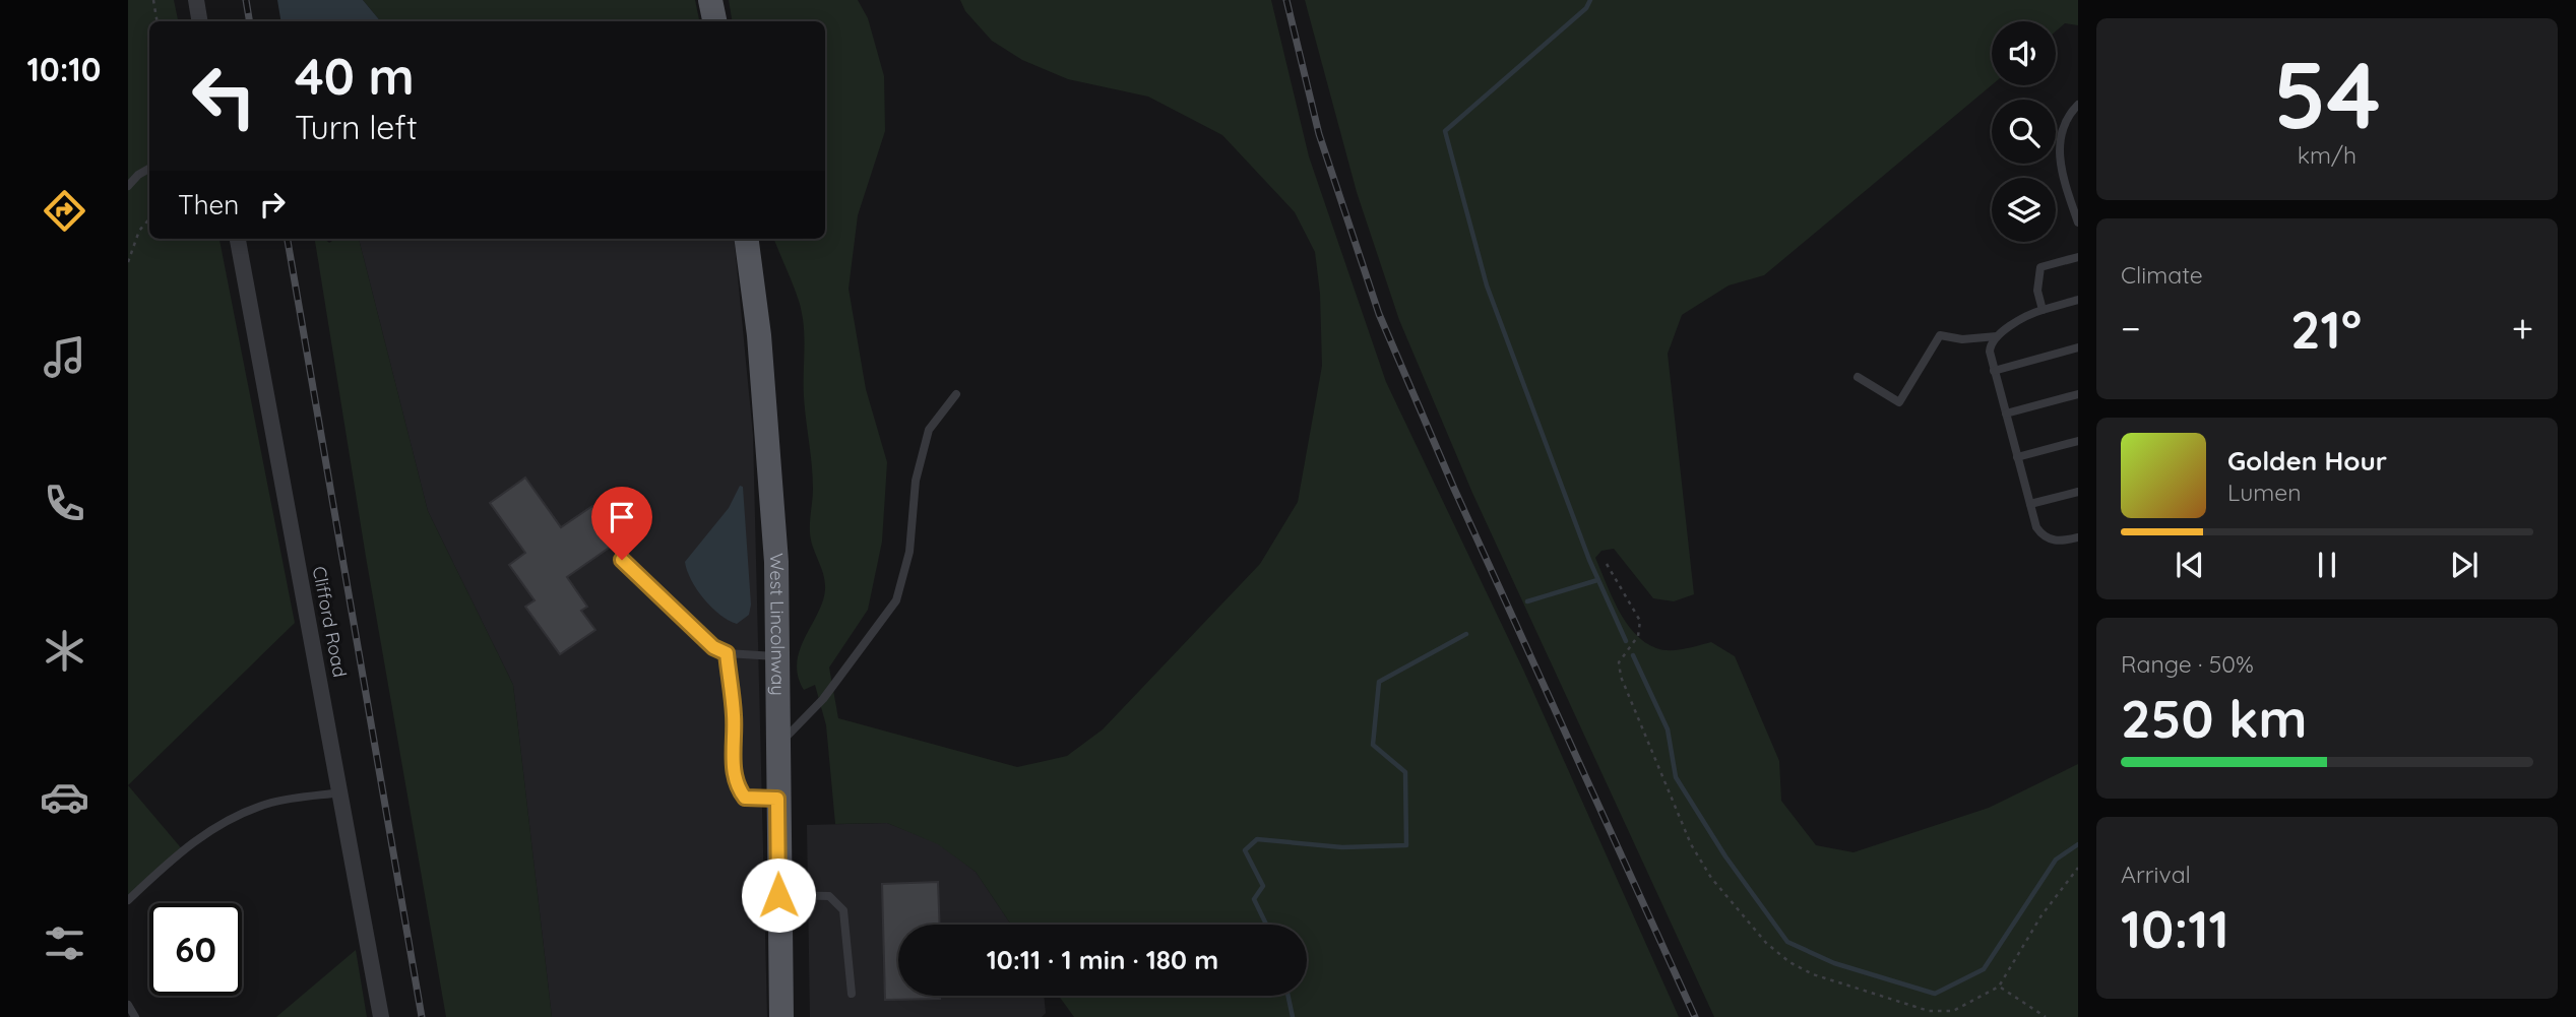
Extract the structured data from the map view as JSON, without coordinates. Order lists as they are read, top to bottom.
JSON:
{
  "streets": {
    "main road": ["West Lincolnway"],
    "street": ["Clifford Road"]
  },
  "page": {
    "tabs": "10:10",
    "tile": [
      ["54", "km/h"],
      "Climate",
      ["Range · 50%", "250 km"],
      ["Arrival", "10:11"]
    ],
    "turn": ["40 m", "Turn left"],
    "then": "Then",
    "heat": ["−", "21°", "+"],
    "song": ["Golden Hour", "Lumen"],
    "limit": "60",
    "trip": "10:11 · 1 min · 180 m"
  }
}
